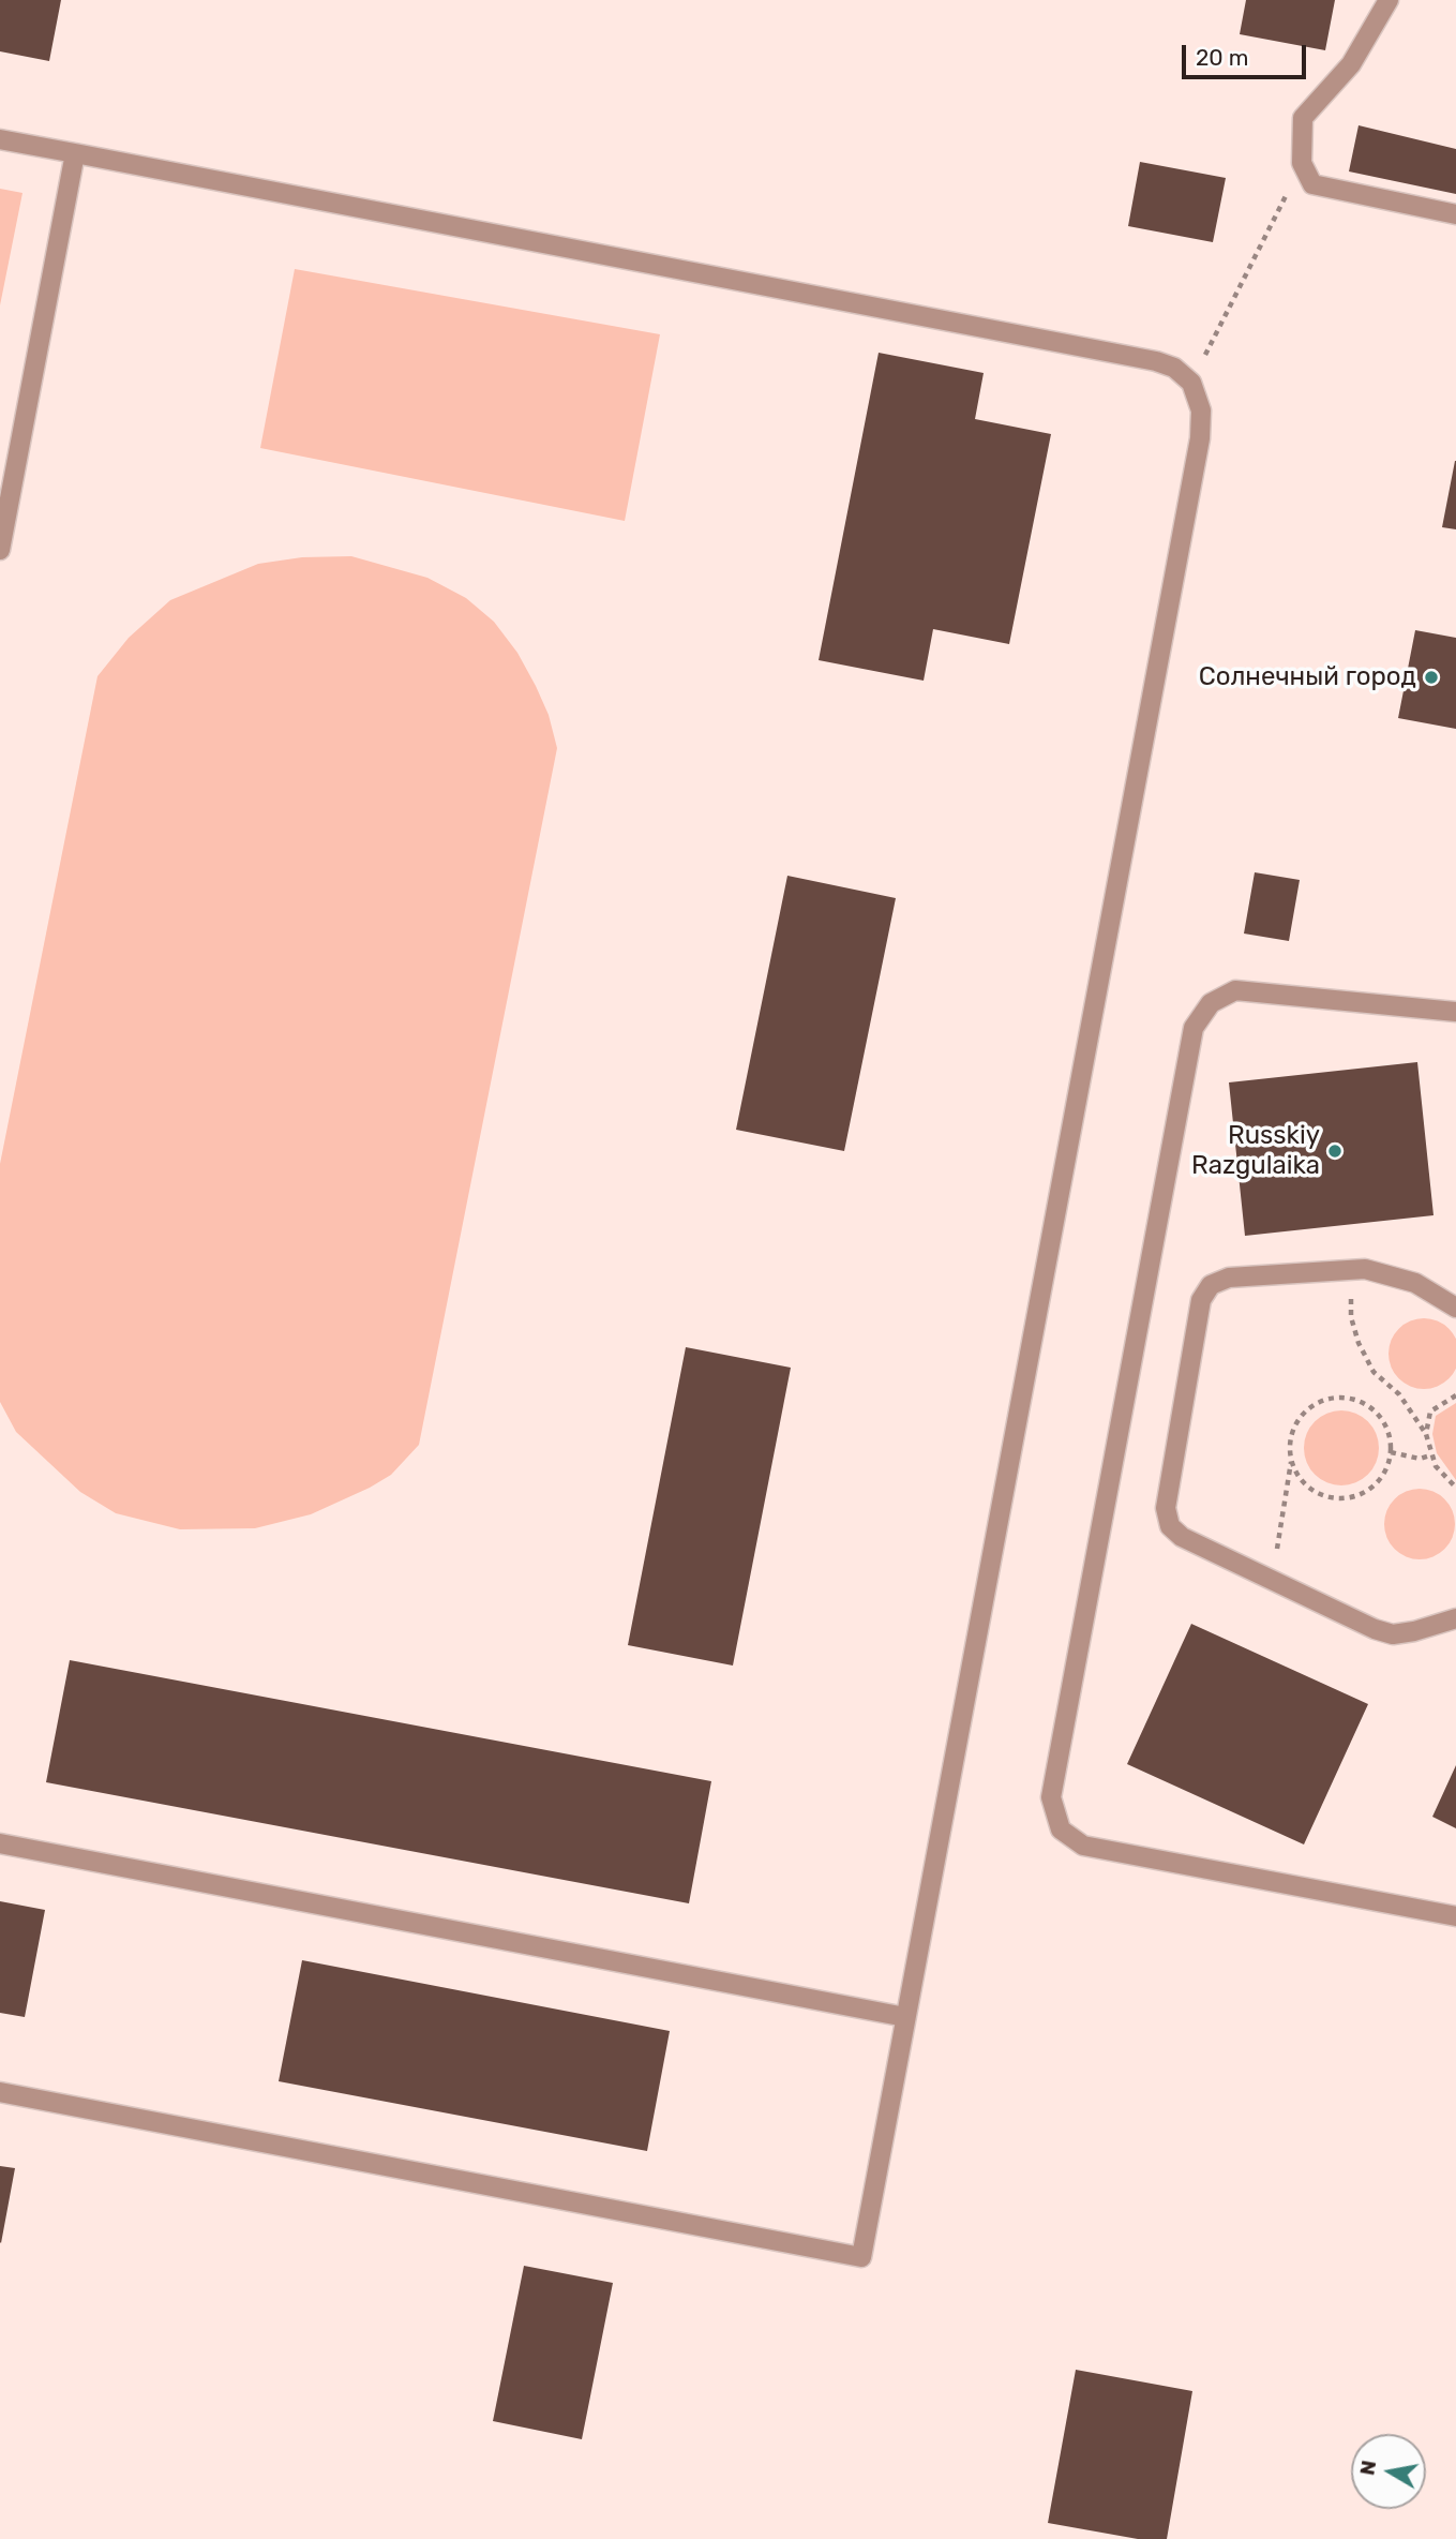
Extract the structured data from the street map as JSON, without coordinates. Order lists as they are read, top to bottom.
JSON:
{
  "places": ["Солнечный город", "Russkiy Razgulaika"],
  "scale_bar": "20 m",
  "north": "left"
}
